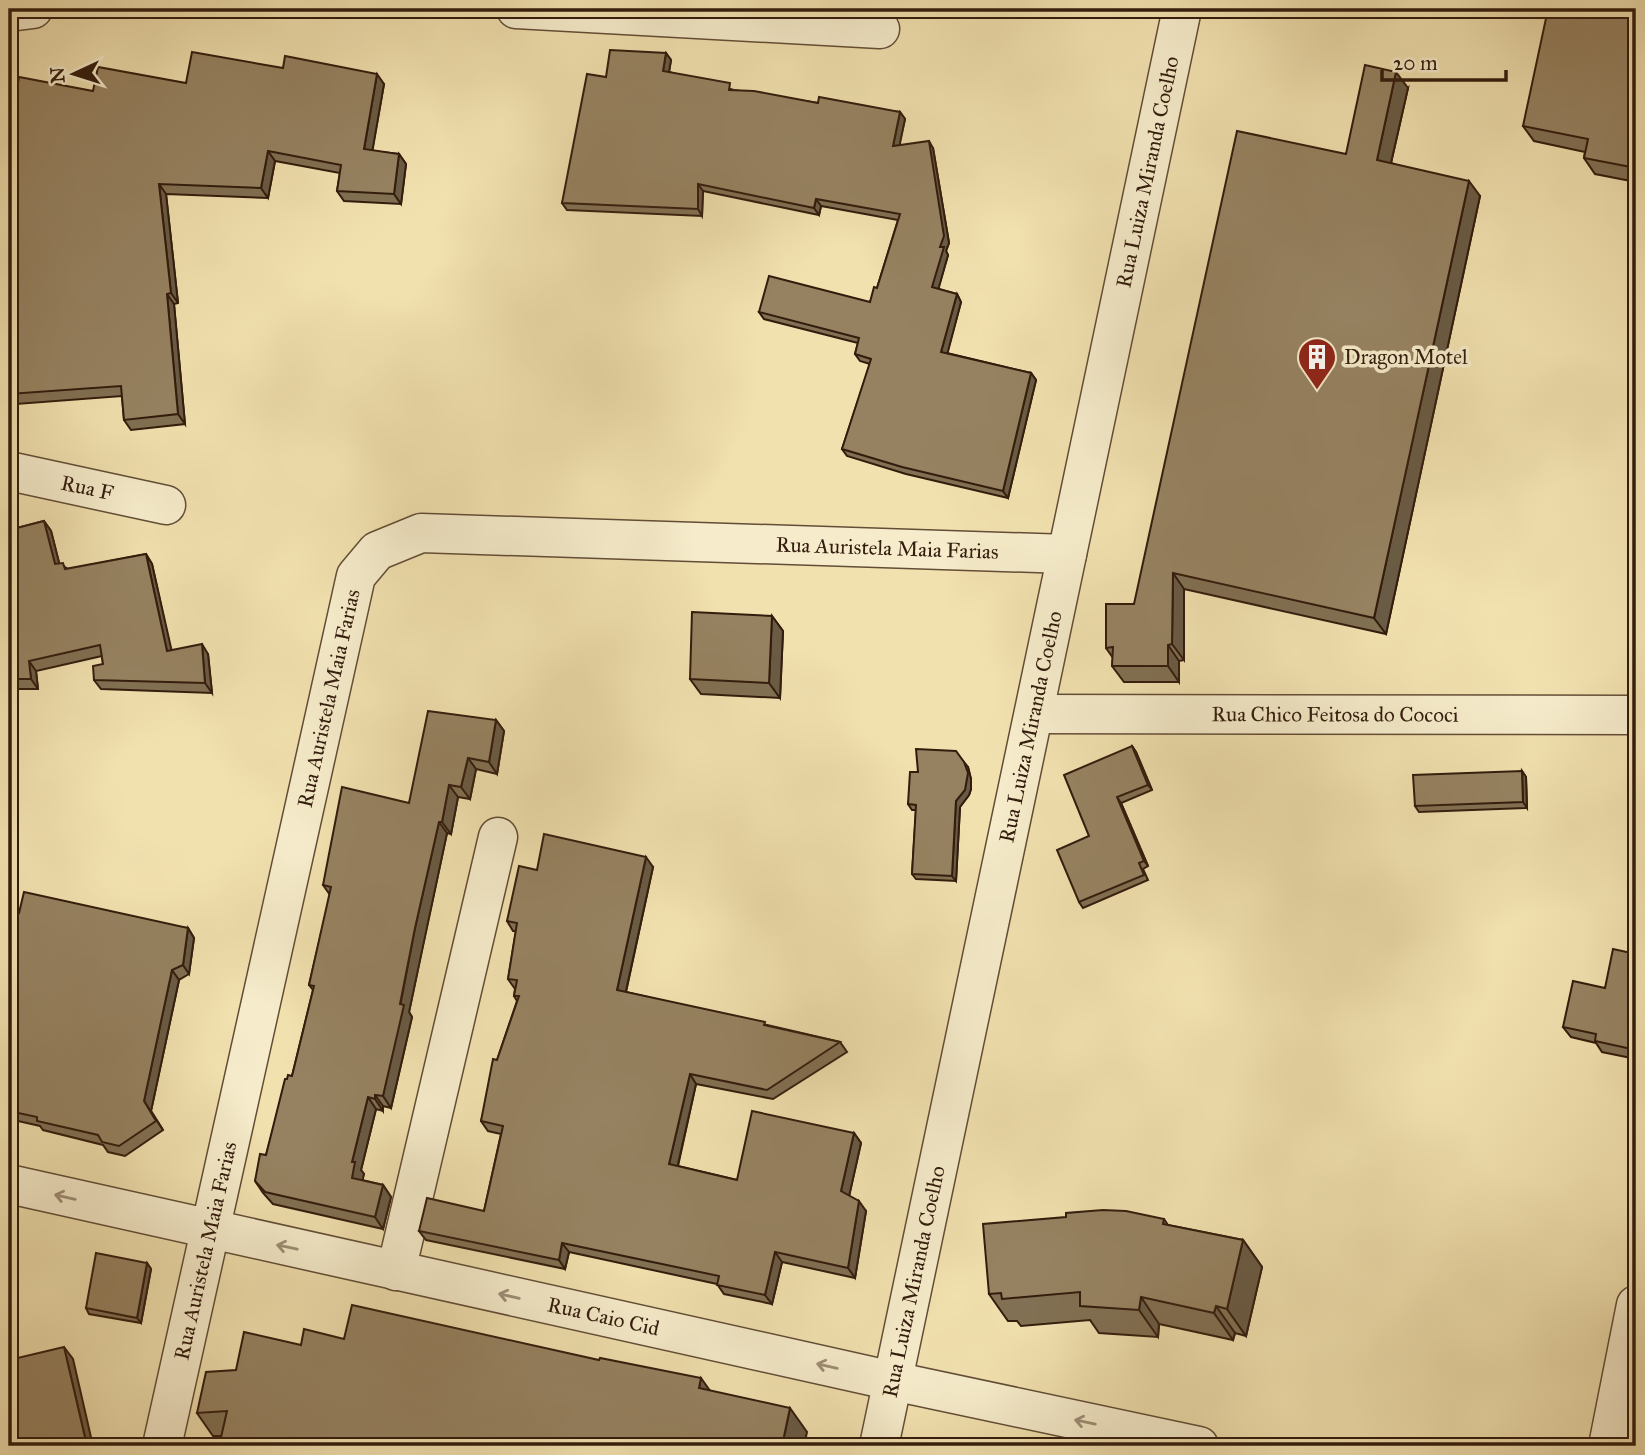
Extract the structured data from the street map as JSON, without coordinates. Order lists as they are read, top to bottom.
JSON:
{
  "streets": {
    "street": [
      "Rua Luiza Miranda Coelho",
      "Rua F",
      "Rua Auristela Maia Farias",
      "Rua Chico Feitosa do Cococi",
      "Rua Caio Cid"
    ]
  },
  "crossings": [
    ["Rua Luiza Miranda Coelho", "Rua Auristela Maia Farias"],
    ["Rua Luiza Miranda Coelho", "Rua Chico Feitosa do Cococi"],
    ["Rua Luiza Miranda Coelho", "Rua Caio Cid"],
    ["Rua Auristela Maia Farias", "Rua Caio Cid"]
  ],
  "one_way": ["Rua Caio Cid"],
  "places": {
    "building": ["Dragon Motel"]
  },
  "scale_bar": "20 m",
  "north": "left"
}
